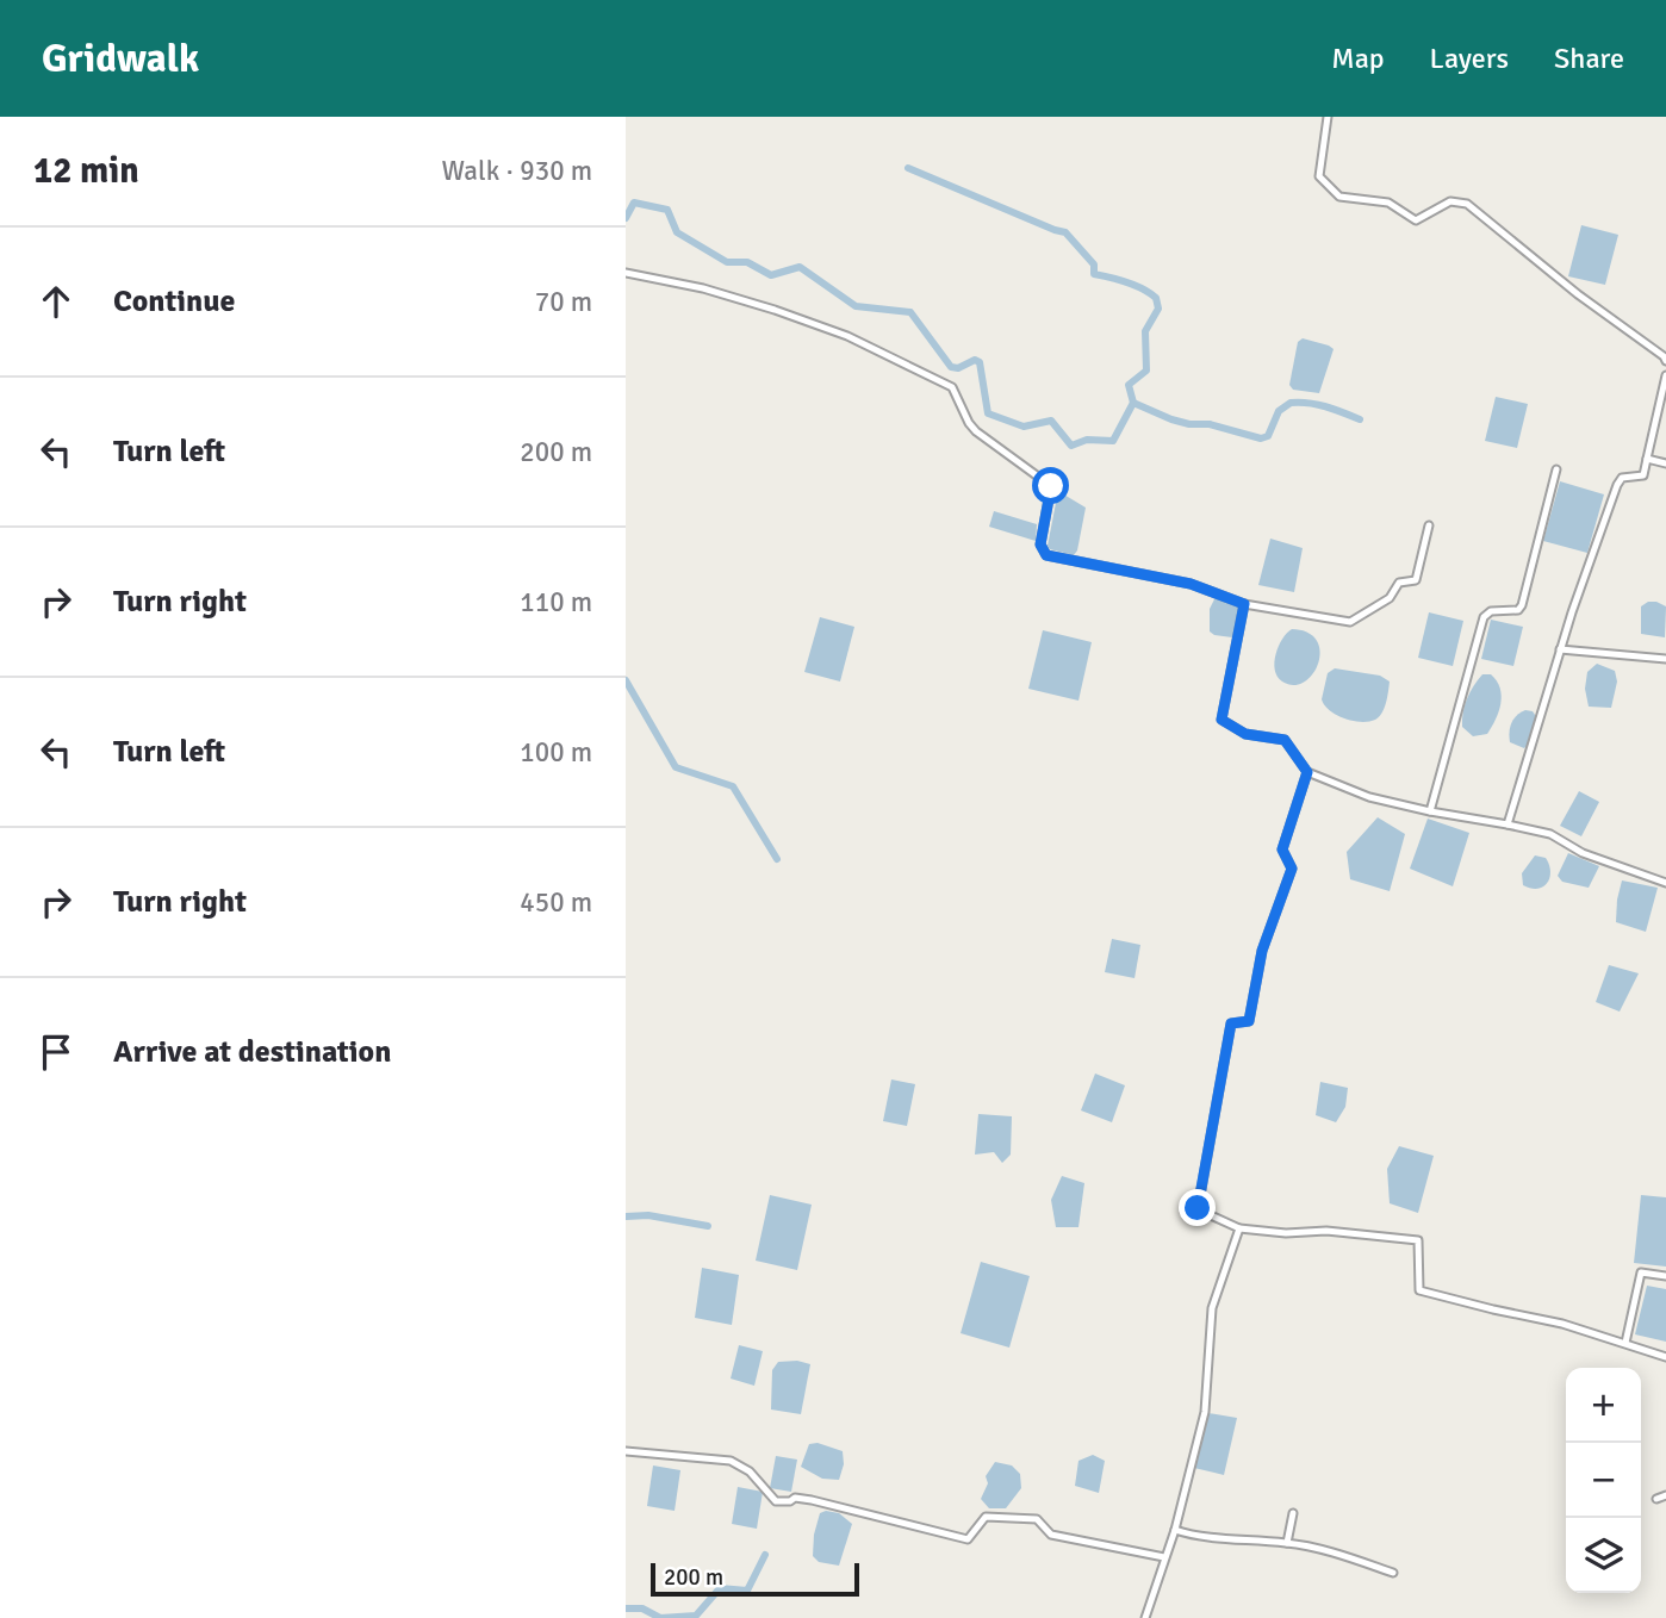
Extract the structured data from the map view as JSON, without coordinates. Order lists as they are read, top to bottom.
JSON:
{
  "scale_bar": "200 m",
  "page": {
    "header": "Gridwalk",
    "nav": ["Map", "Layers", "Share"],
    "heading": ["12 min", "Walk · 930 m"],
    "list": [
      ["Continue", "70 m"],
      ["Turn left", "200 m"],
      ["Turn right", "110 m"],
      ["Turn left", "100 m"],
      ["Turn right", "450 m"],
      "Arrive at destination"
    ],
    "map_buttons": ["+", "−"],
    "scale": "200 m"
  }
}
